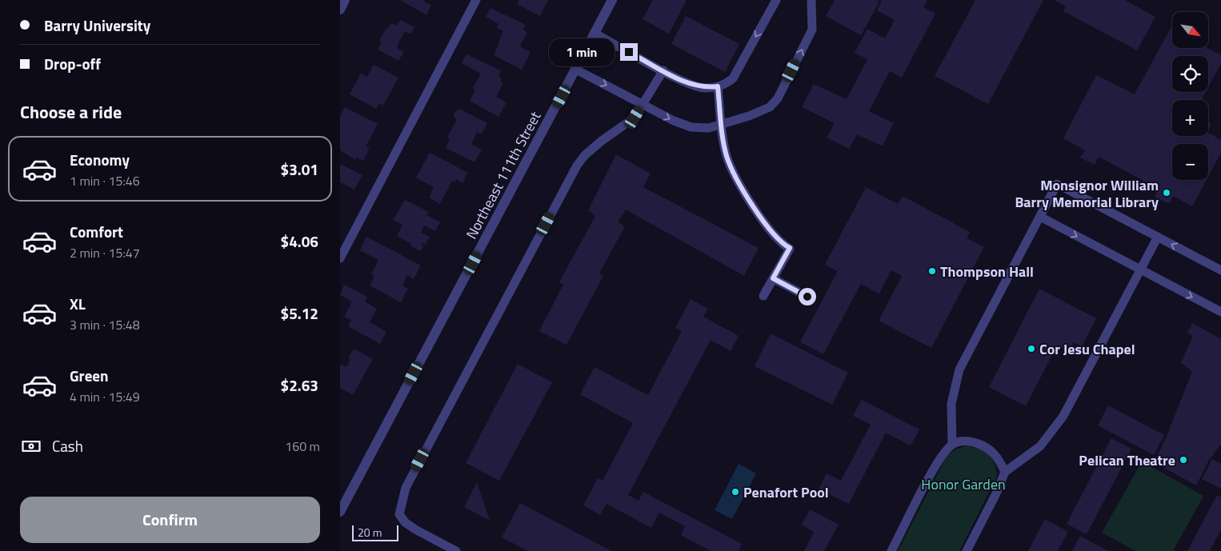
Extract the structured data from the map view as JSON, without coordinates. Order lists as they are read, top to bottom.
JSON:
{
  "streets": {
    "street": ["Northeast 111th Street"]
  },
  "parks": ["Honor Garden"],
  "places": [
    "Monsignor William Barry Memorial Library",
    "Thompson Hall",
    "Cor Jesu Chapel",
    "Pelican Theatre",
    "Penafort Pool"
  ],
  "scale_bar": "20 m",
  "north": "bottom right",
  "page": {
    "banner": ["Barry University", "Drop-off"],
    "map_buttons": ["+", "−"],
    "bubble": "1 min",
    "heading": "Choose a ride",
    "list": [
      {
        "name": "Economy",
        "note": "1 min · 15:46",
        "value": "$3.01"
      },
      {
        "name": "Comfort",
        "note": "2 min · 15:47",
        "value": "$4.06"
      },
      {
        "name": "XL",
        "note": "3 min · 15:48",
        "value": "$5.12"
      },
      {
        "name": "Green",
        "note": "4 min · 15:49",
        "value": "$2.63"
      }
    ],
    "pay": ["Cash", "160 m"],
    "buttons": "Confirm",
    "scale": "20 m"
  }
}
